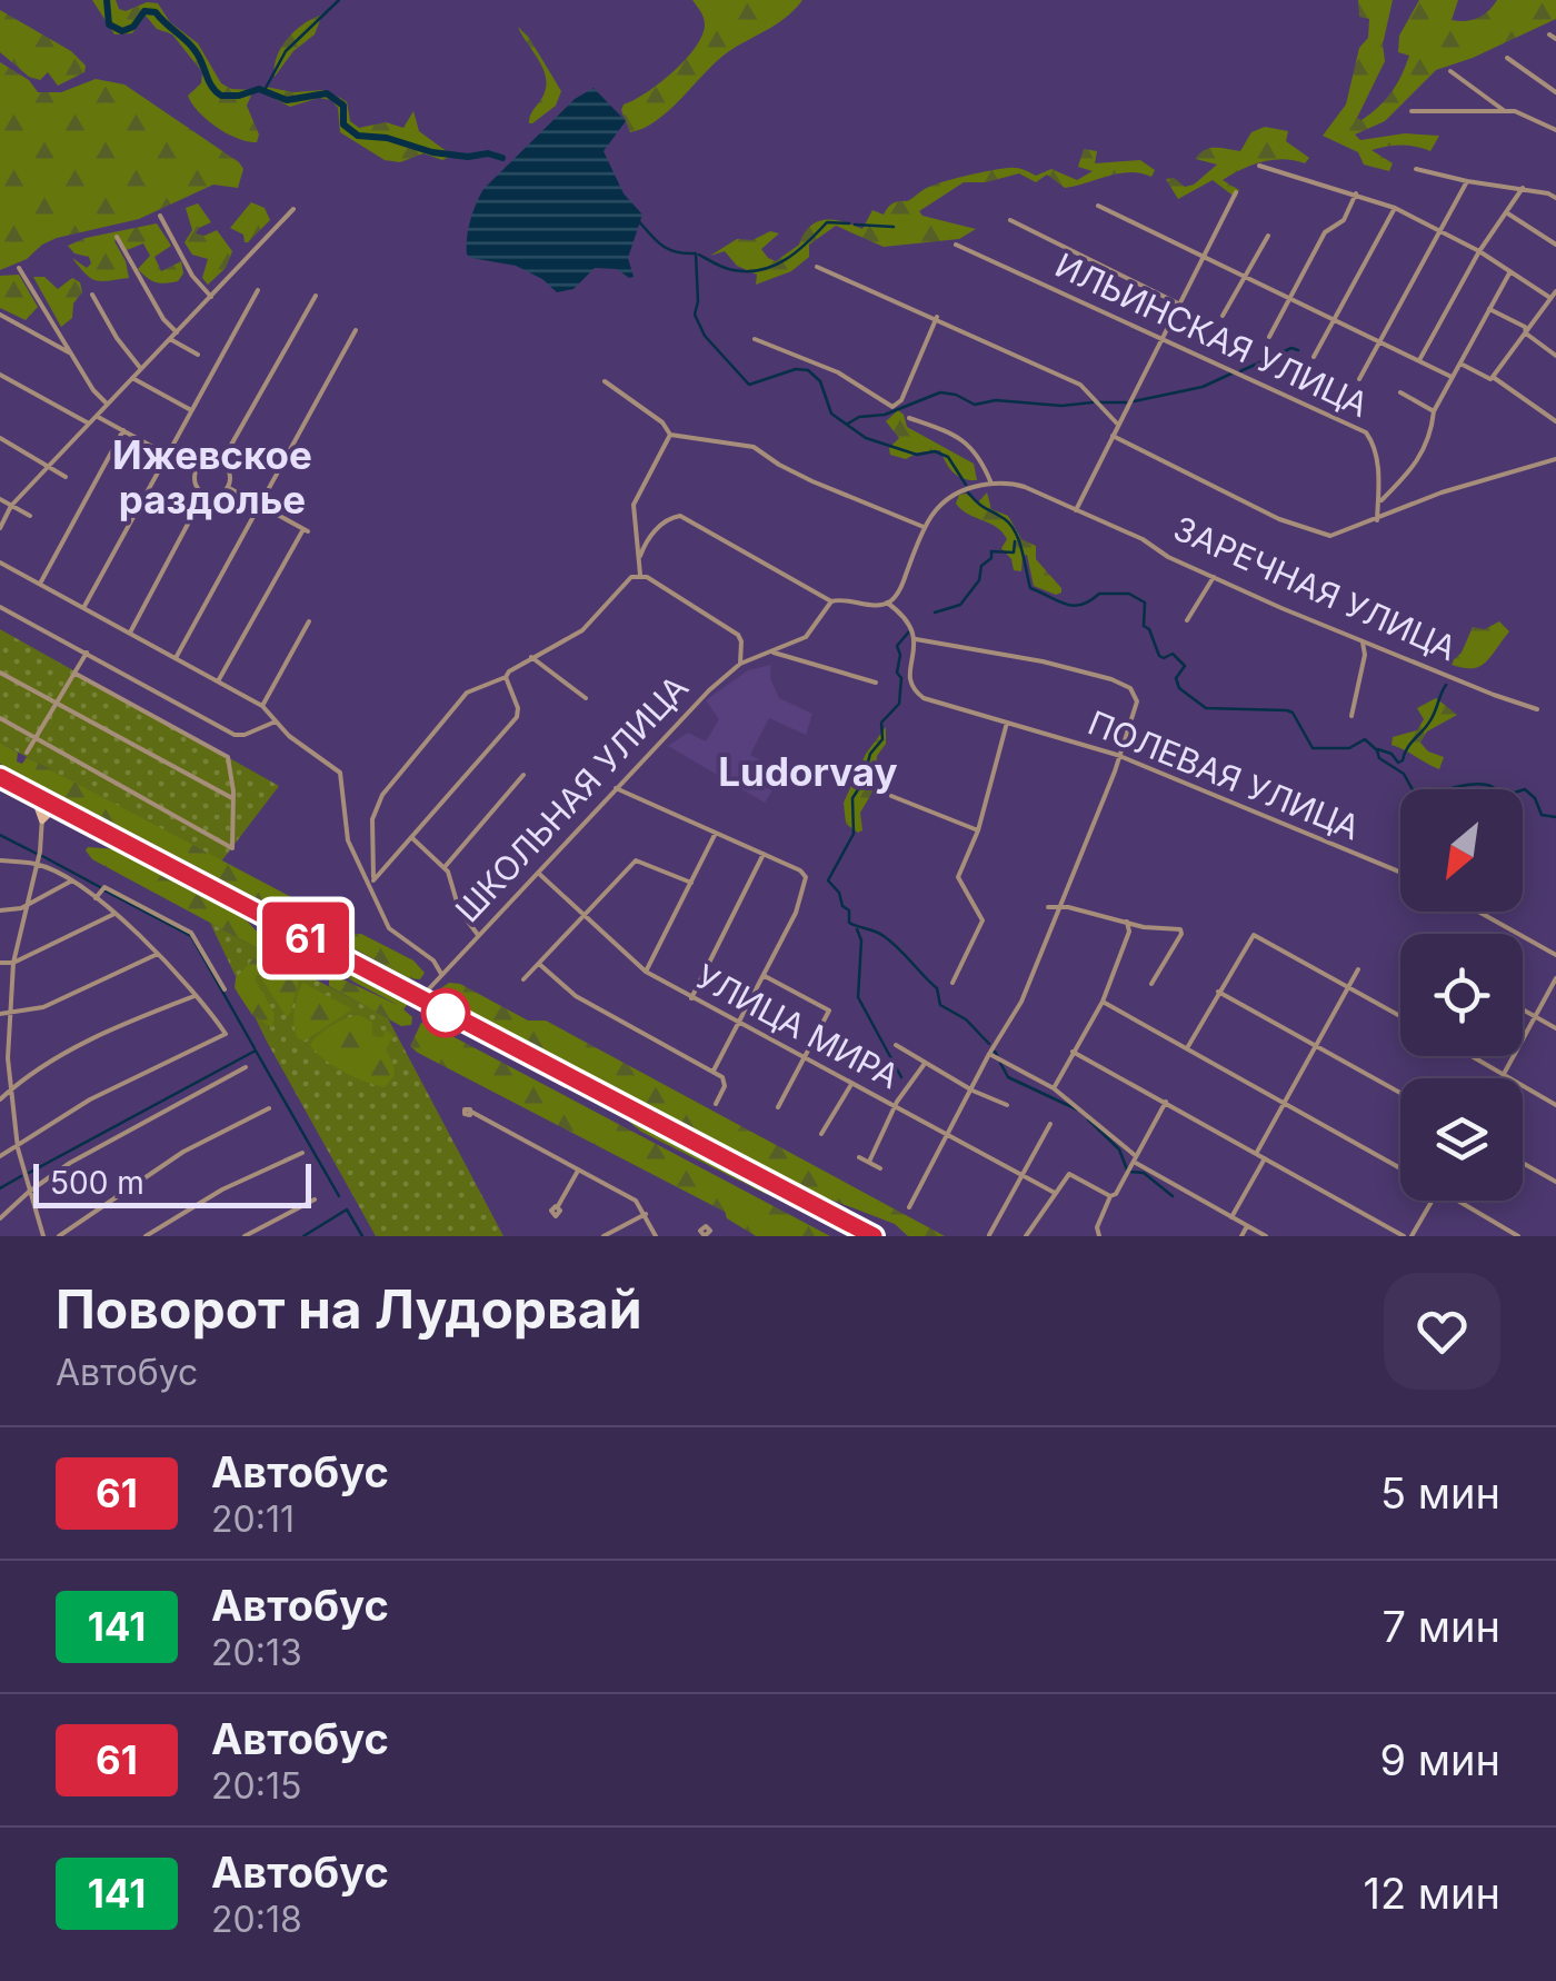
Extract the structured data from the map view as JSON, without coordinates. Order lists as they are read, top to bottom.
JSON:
{
  "streets": {
    "street": [
      "ИЛЬИНСКАЯ УЛИЦА",
      "ЗАРЕЧНАЯ УЛИЦА",
      "ПОЛЕВАЯ УЛИЦА",
      "ШКОЛЬНАЯ УЛИЦА",
      "УЛИЦА МИРА"
    ]
  },
  "crossings": [
    ["ШКОЛЬНАЯ УЛИЦА", "УЛИЦА МИРА"]
  ],
  "districts": ["Ижевское раздолье", "Ludorvay"],
  "lines": ["bus line 61"],
  "scale_bar": "500 m",
  "north": "bottom left",
  "page": {
    "on_map": "61",
    "scale": "500 m",
    "heading": ["Поворот на Лудорвай", "Автобус"],
    "list": [
      {
        "mark": "61",
        "name": "Автобус",
        "note": "20:11",
        "value": "5 мин"
      },
      {
        "mark": "141",
        "name": "Автобус",
        "note": "20:13",
        "value": "7 мин"
      },
      {
        "mark": "61",
        "name": "Автобус",
        "note": "20:15",
        "value": "9 мин"
      },
      {
        "mark": "141",
        "name": "Автобус",
        "note": "20:18",
        "value": "12 мин"
      }
    ]
  }
}
